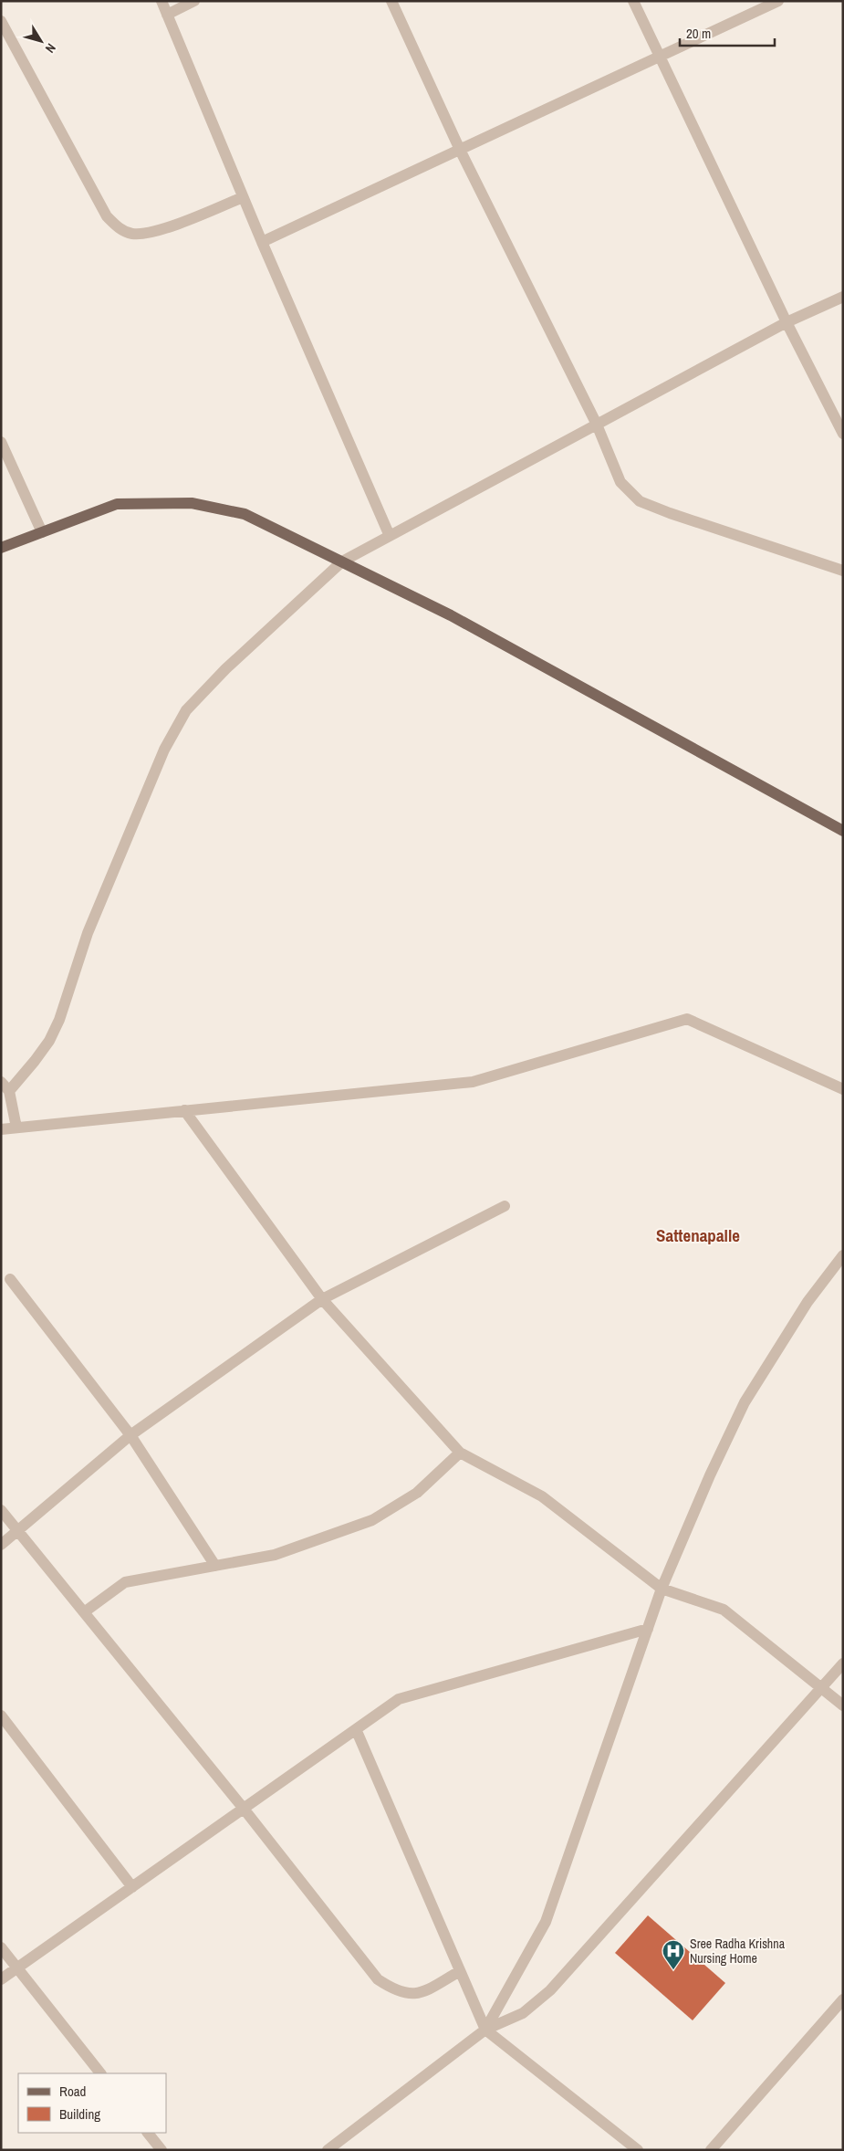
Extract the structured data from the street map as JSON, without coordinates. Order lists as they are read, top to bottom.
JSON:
{
  "districts": ["Sattenapalle"],
  "places": {
    "hospital": ["Sree Radha Krishna Nursing Home"]
  },
  "legend": ["Road", "Building"],
  "scale_bar": "20 m",
  "north": "bottom right"
}
